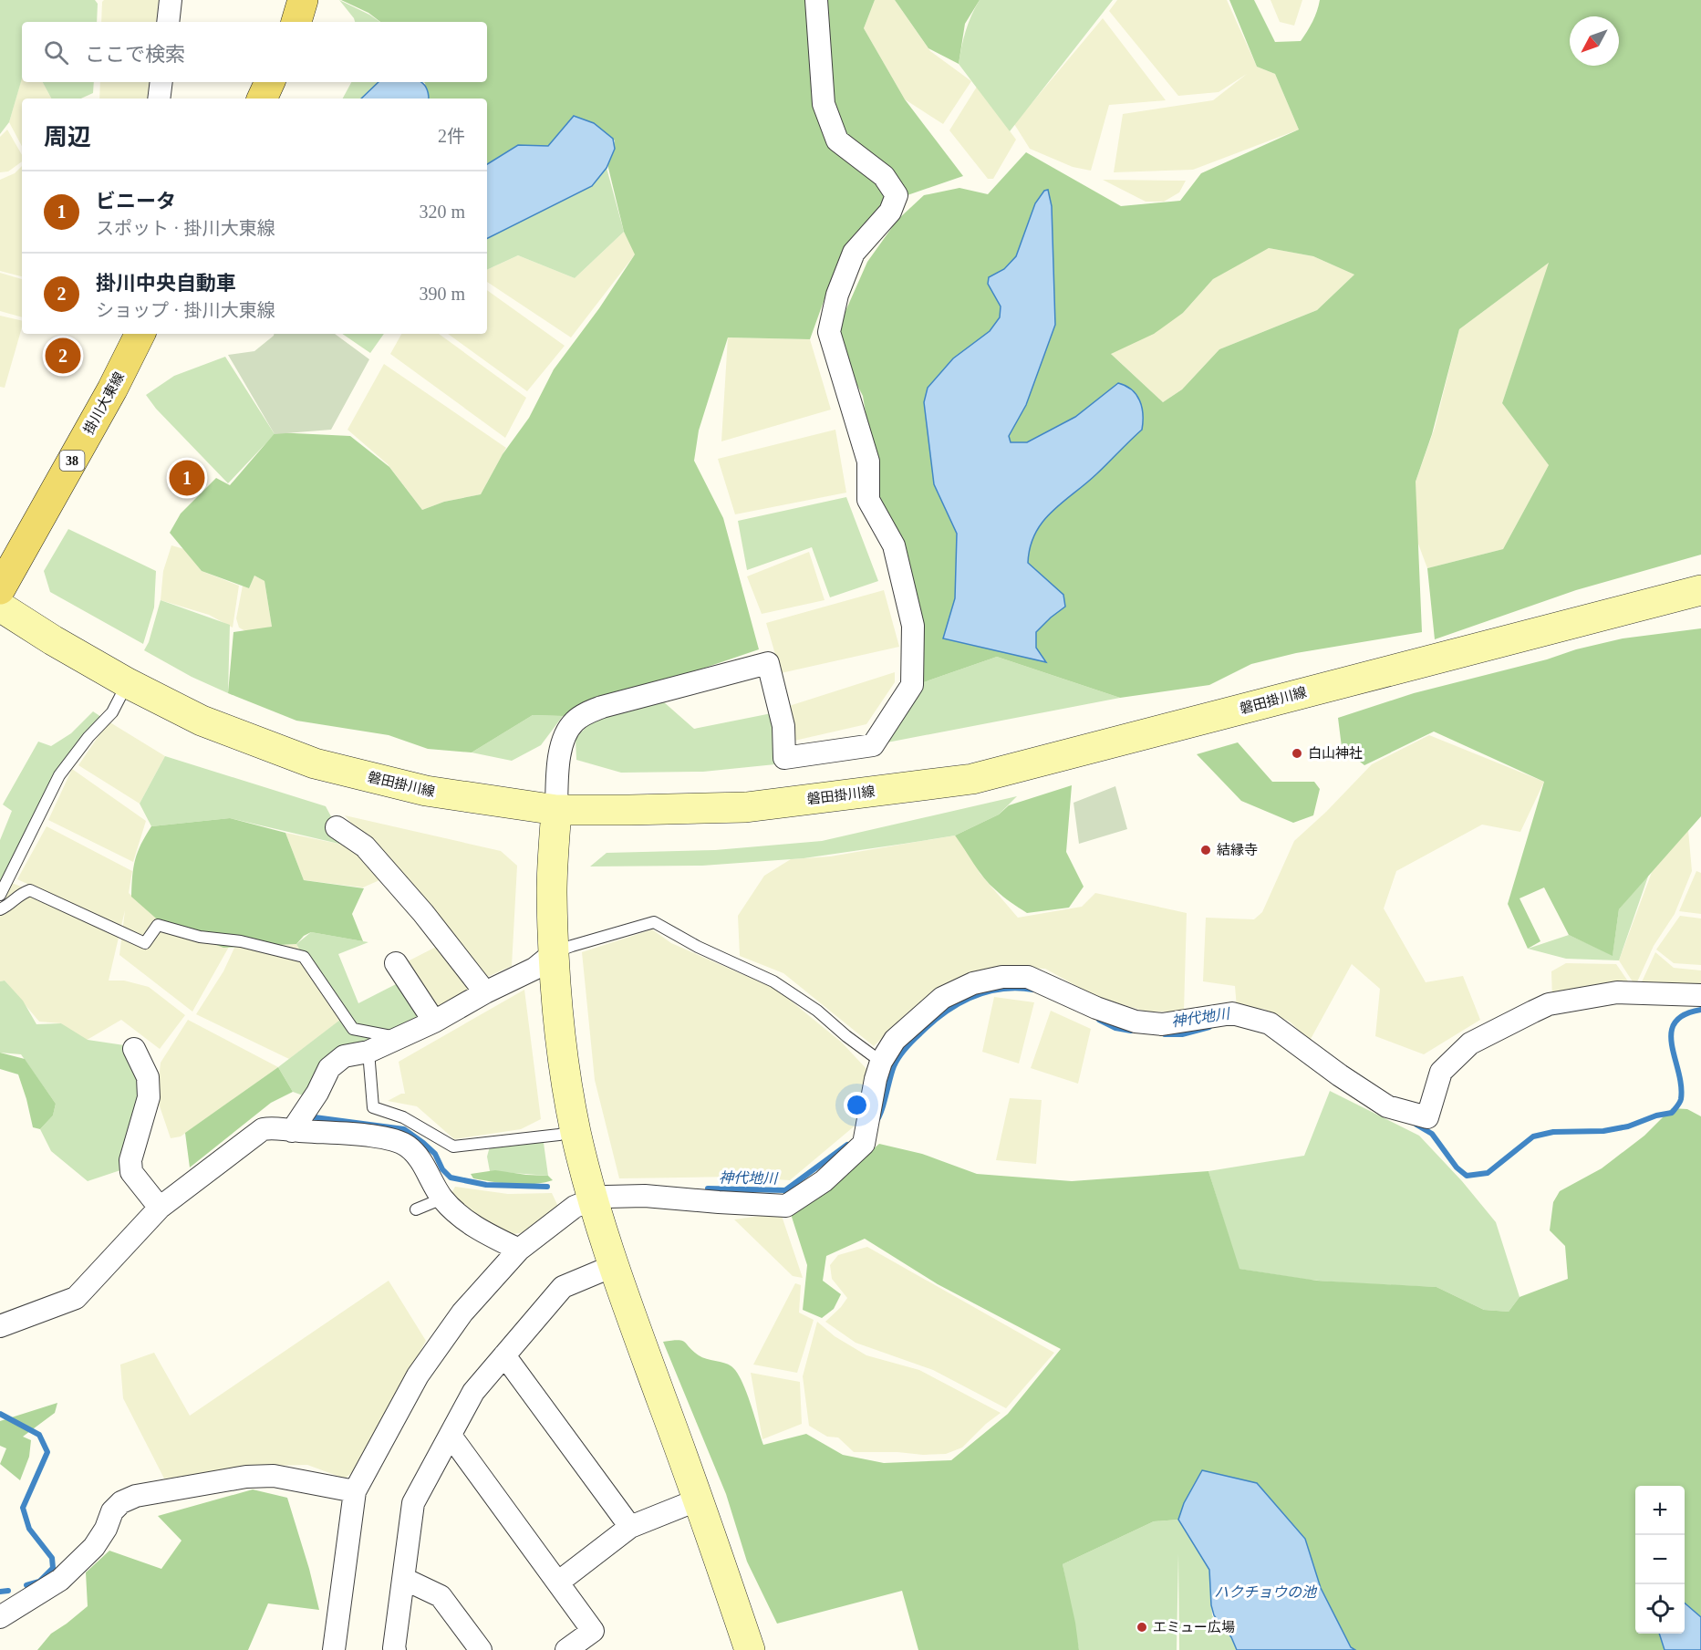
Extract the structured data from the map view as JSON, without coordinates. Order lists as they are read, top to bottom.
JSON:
{
  "streets": {
    "main road": ["掛川大東線", "38", "磐田掛川線"]
  },
  "water": ["神代地川", "ハクチョウの池"],
  "places": ["白山神社", "結縁寺", "エミュー広場"],
  "north": "bottom left",
  "page": {
    "search": "ここで検索",
    "heading": ["周辺", "2件"],
    "list": [
      {
        "mark": "1",
        "name": "ビニータ",
        "note": "スポット · 掛川大東線",
        "value": "320 m"
      },
      {
        "mark": "2",
        "name": "掛川中央自動車",
        "note": "ショップ · 掛川大東線",
        "value": "390 m"
      }
    ],
    "pins": ["2", "1"],
    "map_buttons": ["+", "−"]
  }
}
